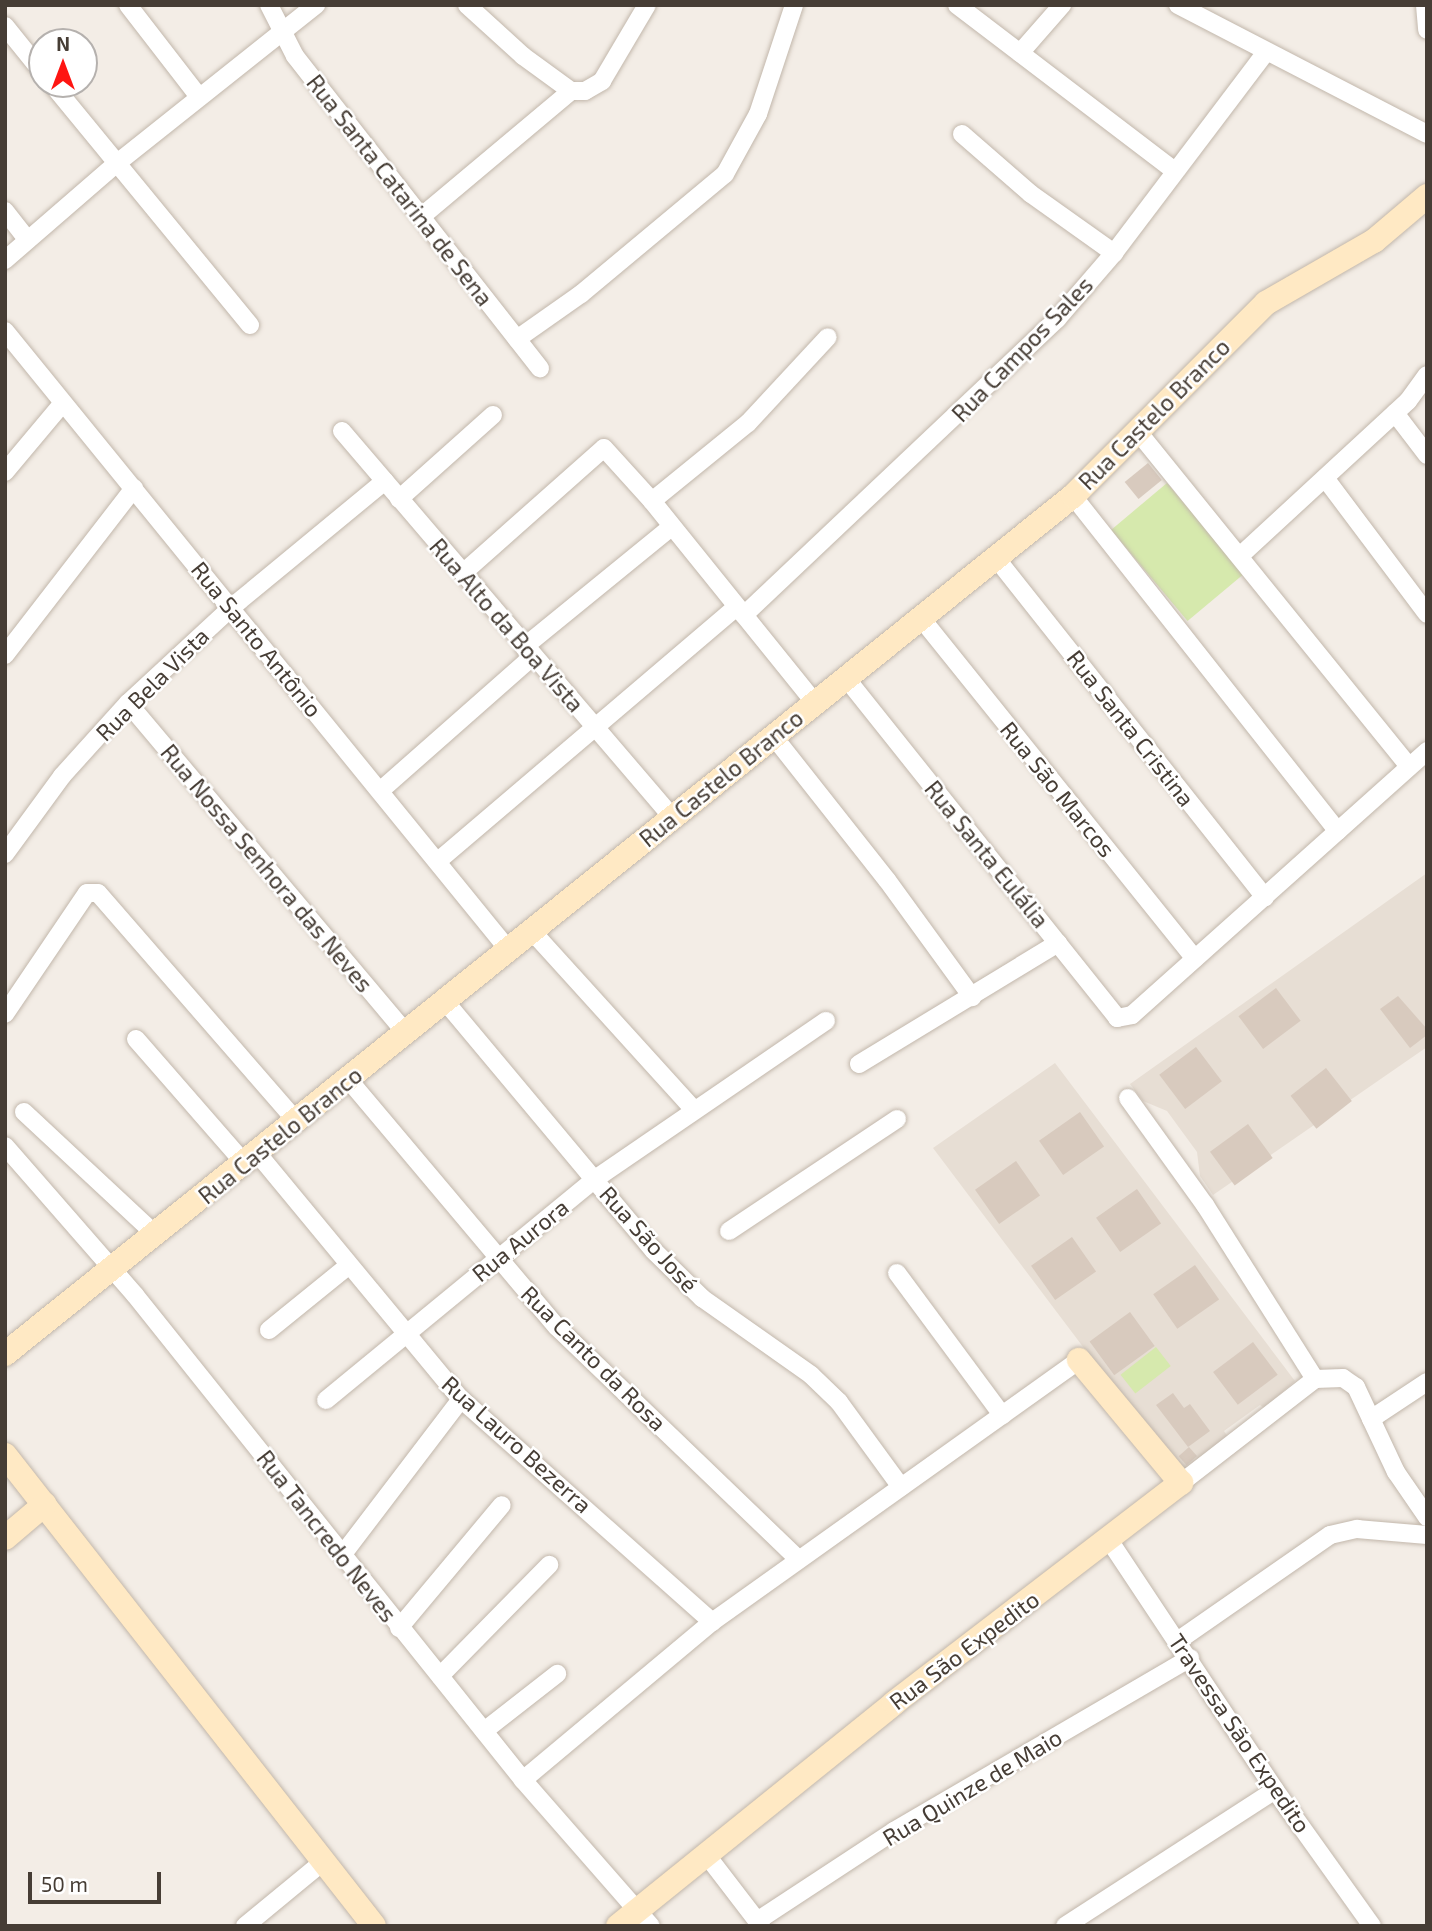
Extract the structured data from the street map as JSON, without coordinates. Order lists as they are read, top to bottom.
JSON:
{
  "streets": {
    "street": [
      "Rua Santa Catarina de Sena",
      "Rua Campos Sales",
      "Rua Castelo Branco",
      "Rua Alto da Boa Vista",
      "Rua Santo Antônio",
      "Rua Bela Vista",
      "Rua Santa Cristina",
      "Rua São Marcos",
      "Rua Santa Eulália",
      "Rua Nossa Senhora das Neves",
      "Rua São José",
      "Rua Aurora",
      "Rua Canto da Rosa",
      "Rua Lauro Bezerra",
      "Rua Tancredo Neves",
      "Rua São Expedito",
      "Travessa São Expedito",
      "Rua Quinze de Maio"
    ]
  },
  "crossings": [
    ["Rua Campos Sales", "Rua Alto da Boa Vista"],
    ["Rua Campos Sales", "Rua Santo Antônio"],
    ["Rua Castelo Branco", "Rua Alto da Boa Vista"],
    ["Rua Castelo Branco", "Rua Santo Antônio"],
    ["Rua Castelo Branco", "Rua Santa Cristina"],
    ["Rua Castelo Branco", "Rua São Marcos"],
    ["Rua Castelo Branco", "Rua Santa Eulália"],
    ["Rua Castelo Branco", "Rua Nossa Senhora das Neves"],
    ["Rua Castelo Branco", "Rua São José"],
    ["Rua Castelo Branco", "Rua Canto da Rosa"],
    ["Rua Castelo Branco", "Rua Lauro Bezerra"],
    ["Rua Castelo Branco", "Rua Tancredo Neves"],
    ["Rua Alto da Boa Vista", "Rua Bela Vista"],
    ["Rua Santo Antônio", "Rua Bela Vista"],
    ["Rua Bela Vista", "Rua Nossa Senhora das Neves"],
    ["Rua São Marcos", "Rua Santa Eulália"],
    ["Rua São José", "Rua Aurora"],
    ["Rua Aurora", "Rua Canto da Rosa"],
    ["Rua Aurora", "Rua Lauro Bezerra"],
    ["Rua Tancredo Neves", "Rua São Expedito"],
    ["Rua São Expedito", "Travessa São Expedito"],
    ["Travessa São Expedito", "Rua Quinze de Maio"]
  ],
  "scale_bar": "50 m",
  "north": "top"
}
